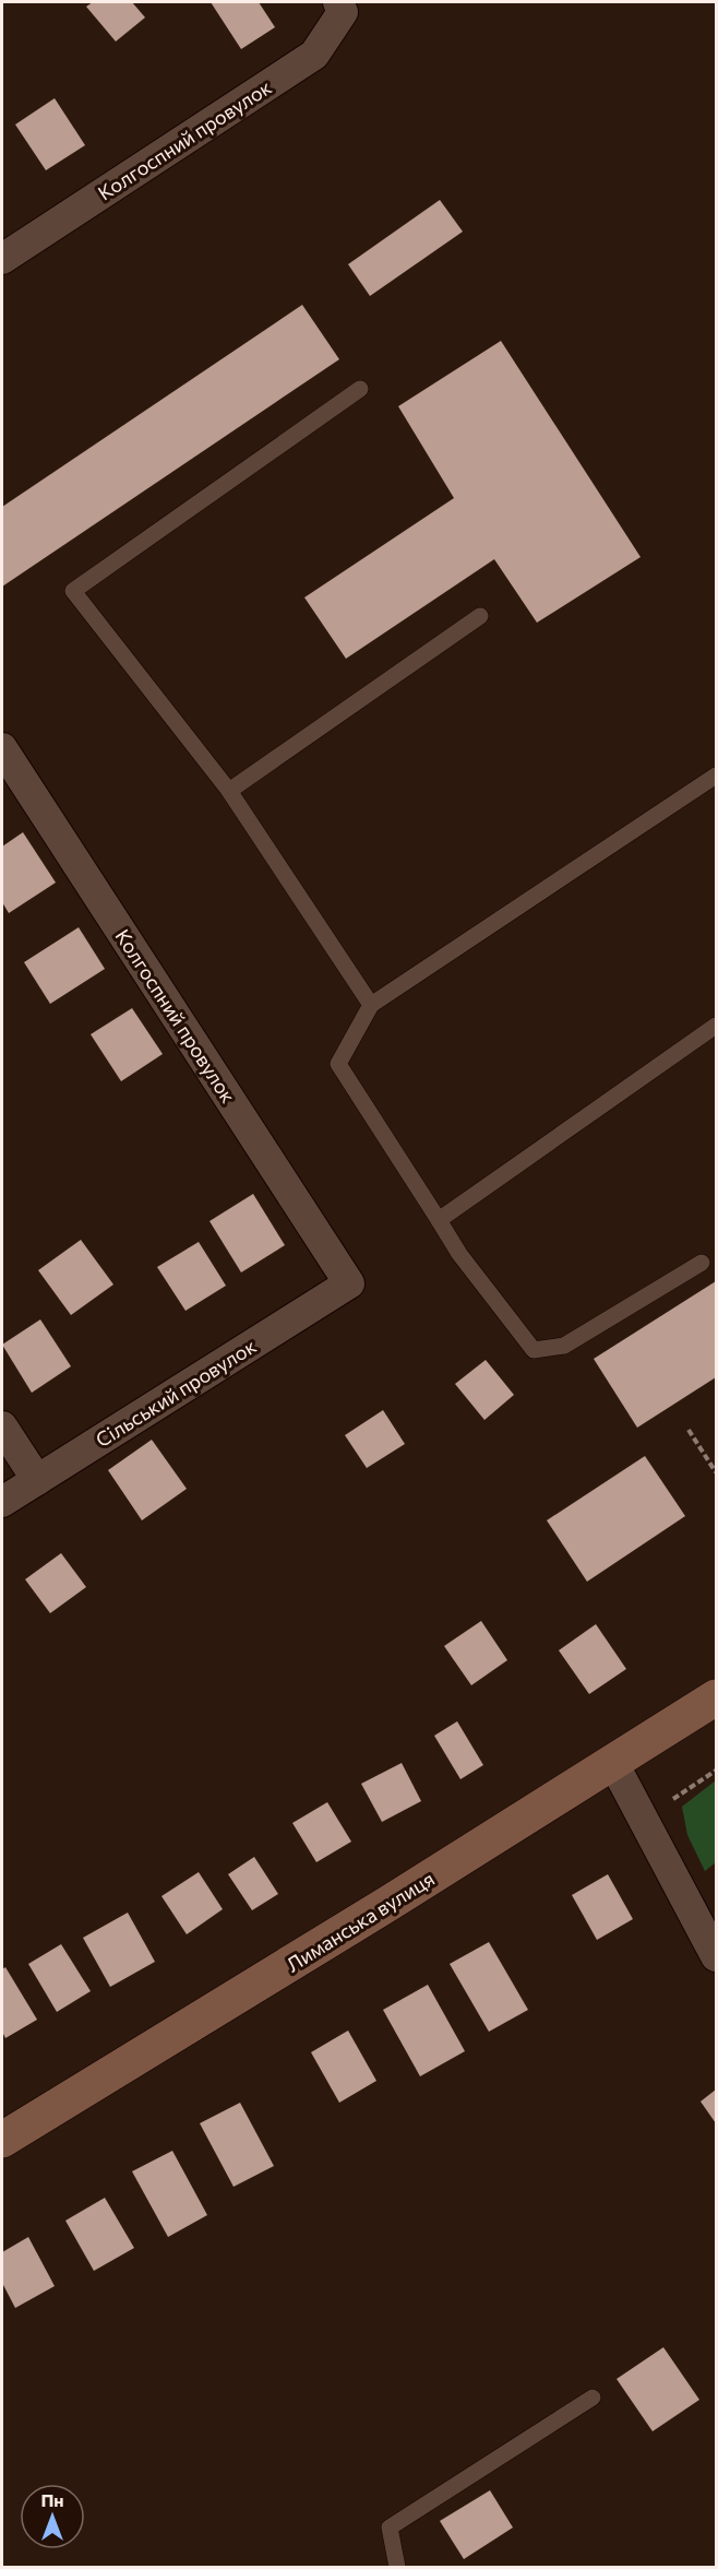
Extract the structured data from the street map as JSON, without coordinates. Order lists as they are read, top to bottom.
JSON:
{
  "streets": {
    "street": ["Колгоспний провулок", "Сільський провулок", "Лиманська вулиця"]
  },
  "crossings": [
    ["Колгоспний провулок", "Сільський провулок"]
  ],
  "north": "top"
}
